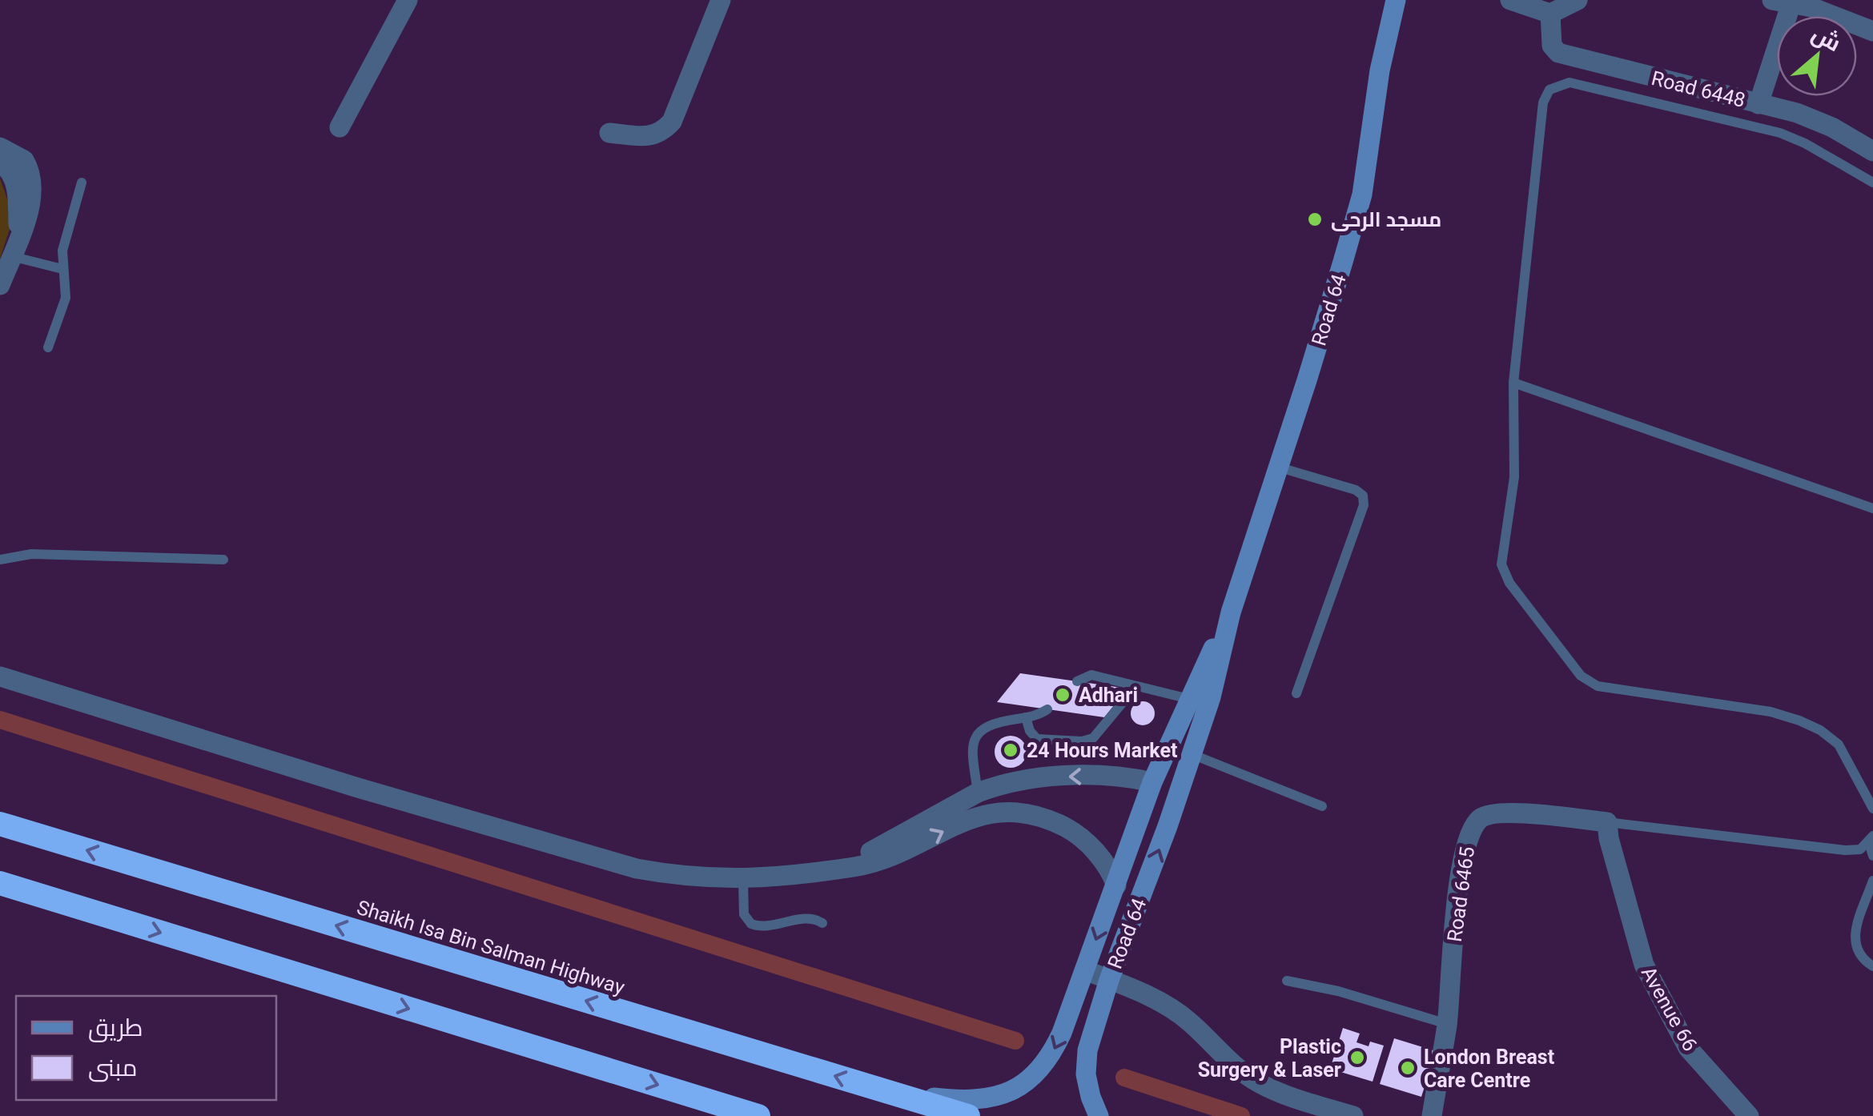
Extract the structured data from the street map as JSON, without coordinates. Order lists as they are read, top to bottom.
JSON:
{
  "streets": {
    "highway": ["Shaikh Isa Bin Salman Highway"],
    "street": [
      "Road 6448",
      "Road 64",
      "Road 6465",
      "Avenue 66"
    ]
  },
  "crossings": [
    ["Road 64", "Shaikh Isa Bin Salman Highway"],
    ["Road 6465", "Avenue 66"]
  ],
  "places": [
    "مسجد الرحى",
    "Adhari",
    "24 Hours Market",
    "Plastic Surgery & Laser",
    "London Breast Care Centre"
  ],
  "legend": ["طريق", "مبنى"],
  "north": "top right"
}
